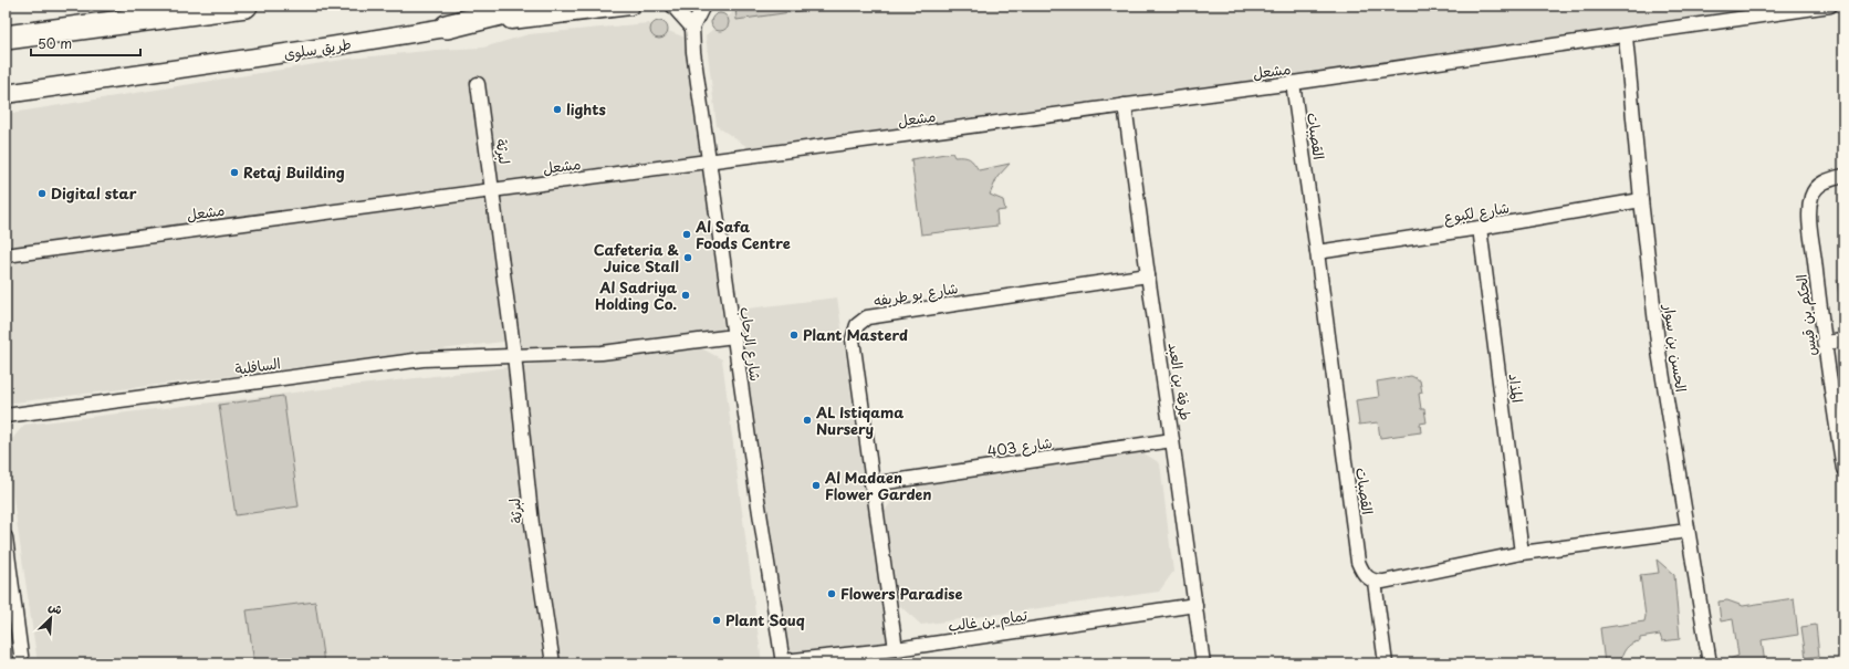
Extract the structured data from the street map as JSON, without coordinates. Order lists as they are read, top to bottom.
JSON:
{
  "streets": {
    "main road": ["طريق سلوى"],
    "street": [
      "مشعل",
      "القصبات",
      "لبرثة",
      "شارع لكبوع",
      "شارع بو طريفه",
      "الحكم بن قيس",
      "شارع الرحاب",
      "الحسن بن سوار",
      "السافلية",
      "طرفة بن العبد",
      "المذاد",
      "شارع 403",
      "تمام بن غالب"
    ]
  },
  "crossings": [
    ["مشعل", "القصبات"],
    ["مشعل", "لبرثة"],
    ["مشعل", "شارع الرحاب"],
    ["مشعل", "الحسن بن سوار"],
    ["مشعل", "طرفة بن العبد"],
    ["القصبات", "شارع لكبوع"],
    ["لبرثة", "السافلية"],
    ["شارع لكبوع", "الحسن بن سوار"],
    ["شارع لكبوع", "المذاد"],
    ["شارع بو طريفه", "طرفة بن العبد"],
    ["شارع بو طريفه", "شارع 403"],
    ["شارع بو طريفه", "تمام بن غالب"],
    ["شارع الرحاب", "تمام بن غالب"],
    ["طرفة بن العبد", "شارع 403"],
    ["طرفة بن العبد", "تمام بن غالب"]
  ],
  "places": [
    "lights",
    "Retaj Building",
    "Digital star",
    "Al Safa Foods Centre",
    "Cafeteria & Juice Stall",
    "Al Sadriya Holding Co.",
    "Plant Masterd",
    "AL Istiqama Nursery",
    "Al Madaen Flower Garden",
    "Flowers Paradise",
    "Plant Souq"
  ],
  "scale_bar": "50 m",
  "north": "top right"
}
